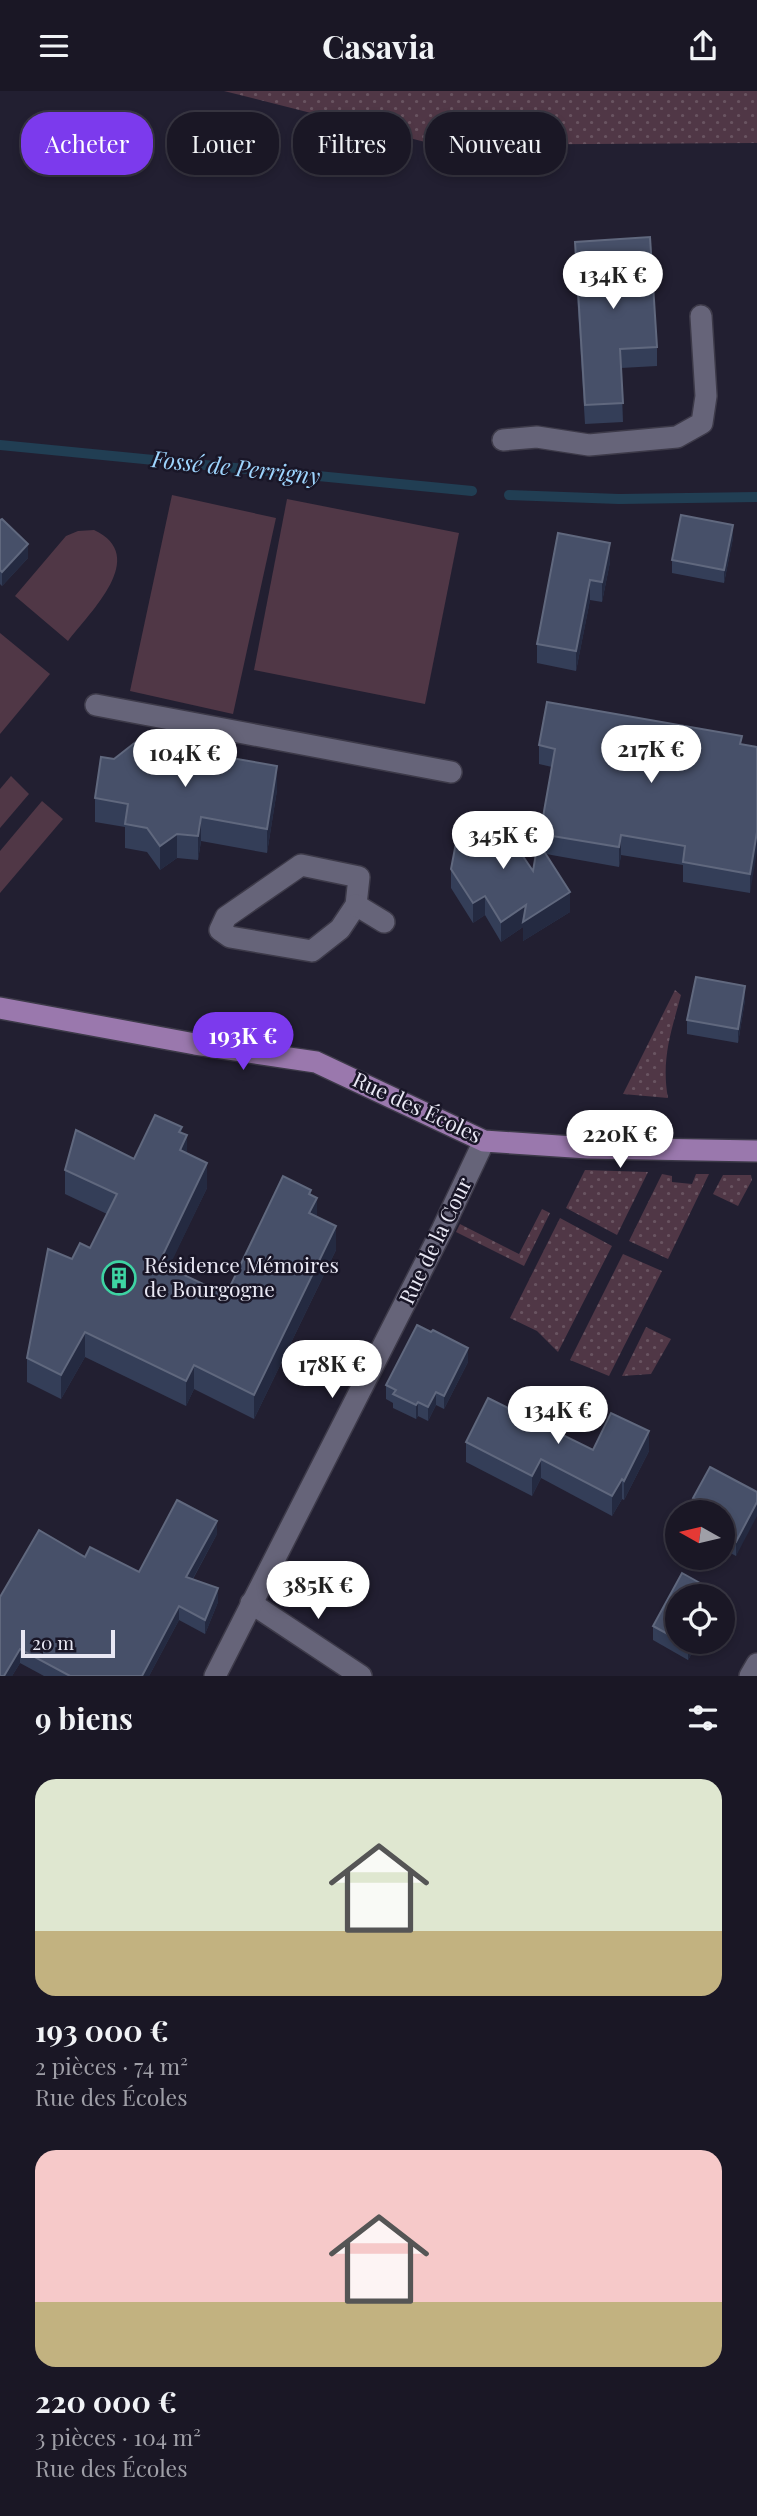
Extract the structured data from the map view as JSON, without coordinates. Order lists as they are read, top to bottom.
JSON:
{
  "streets": {
    "main road": ["Rue des Écoles"],
    "street": ["Rue de la Cour"]
  },
  "crossings": [
    ["Rue des Écoles", "Rue de la Cour"]
  ],
  "water": ["Fossé de Perrigny"],
  "places": {
    "building": ["Résidence Mémoires de Bourgogne"]
  },
  "scale_bar": "20 m",
  "north": "left",
  "page": {
    "header": "Casavia",
    "chip": [
      "Acheter",
      "Louer",
      "Filtres",
      "Nouveau"
    ],
    "price": [
      "134K €",
      "217K €",
      "104K €",
      "345K €",
      "193K €",
      "220K €",
      "178K €",
      "134K €",
      "385K €"
    ],
    "scale": "20 m",
    "heading": "9 biens",
    "list": [
      {
        "name": "193 000 €",
        "note": "2 pièces · 74 m² · Rue des Écoles"
      },
      {
        "name": "220 000 €",
        "note": "3 pièces · 104 m² · Rue des Écoles"
      }
    ]
  }
}
